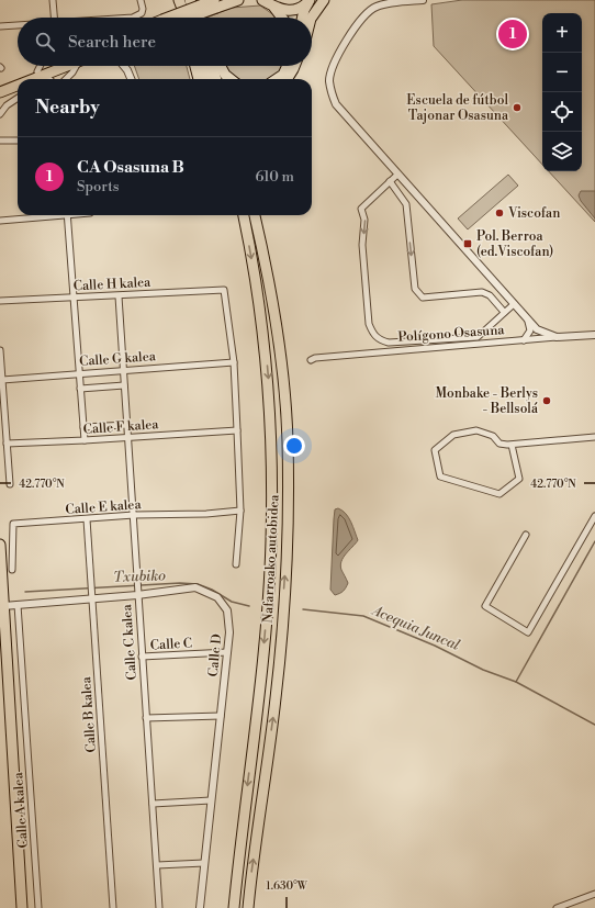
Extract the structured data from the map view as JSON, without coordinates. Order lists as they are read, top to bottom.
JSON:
{
  "streets": {
    "highway": ["Nafarroako autobidea"],
    "street": [
      "Calle H kalea",
      "Polígono Osasuna",
      "Calle G kalea",
      "Calle F kalea",
      "Calle E kalea",
      "Calle C kalea",
      "Calle C",
      "Calle D",
      "Calle B kalea",
      "Calle A kalea"
    ]
  },
  "crossings": [
    ["Calle H kalea", "Calle G kalea"],
    ["Calle H kalea", "Calle C kalea"],
    ["Calle G kalea", "Calle C kalea"],
    ["Calle F kalea", "Calle C kalea"],
    ["Calle E kalea", "Calle C kalea"],
    ["Calle E kalea", "Calle B kalea"],
    ["Calle C kalea", "Calle C"],
    ["Calle C kalea", "Calle D"],
    ["Calle C", "Calle D"],
    ["Calle D", "Calle B kalea"],
    ["Calle D", "Calle A kalea"]
  ],
  "water": ["Txubiko", "Acequia Juncal"],
  "places": {
    "other": ["Escuela de fútbol Tajonar Osasuna", "Viscofan", "Monbake - Berlys - Bellsolá"],
    "transit": ["Pol. Berroa (ed.Viscofan)"]
  },
  "page": {
    "map_buttons": ["+", "−"],
    "pins": "1",
    "search": "Search here",
    "heading": "Nearby",
    "list": [
      {
        "mark": "1",
        "name": "CA Osasuna B",
        "note": "Sports",
        "value": "610 m"
      }
    ]
  },
  "coordinates": ["42.770°N", "1.630°W"]
}
